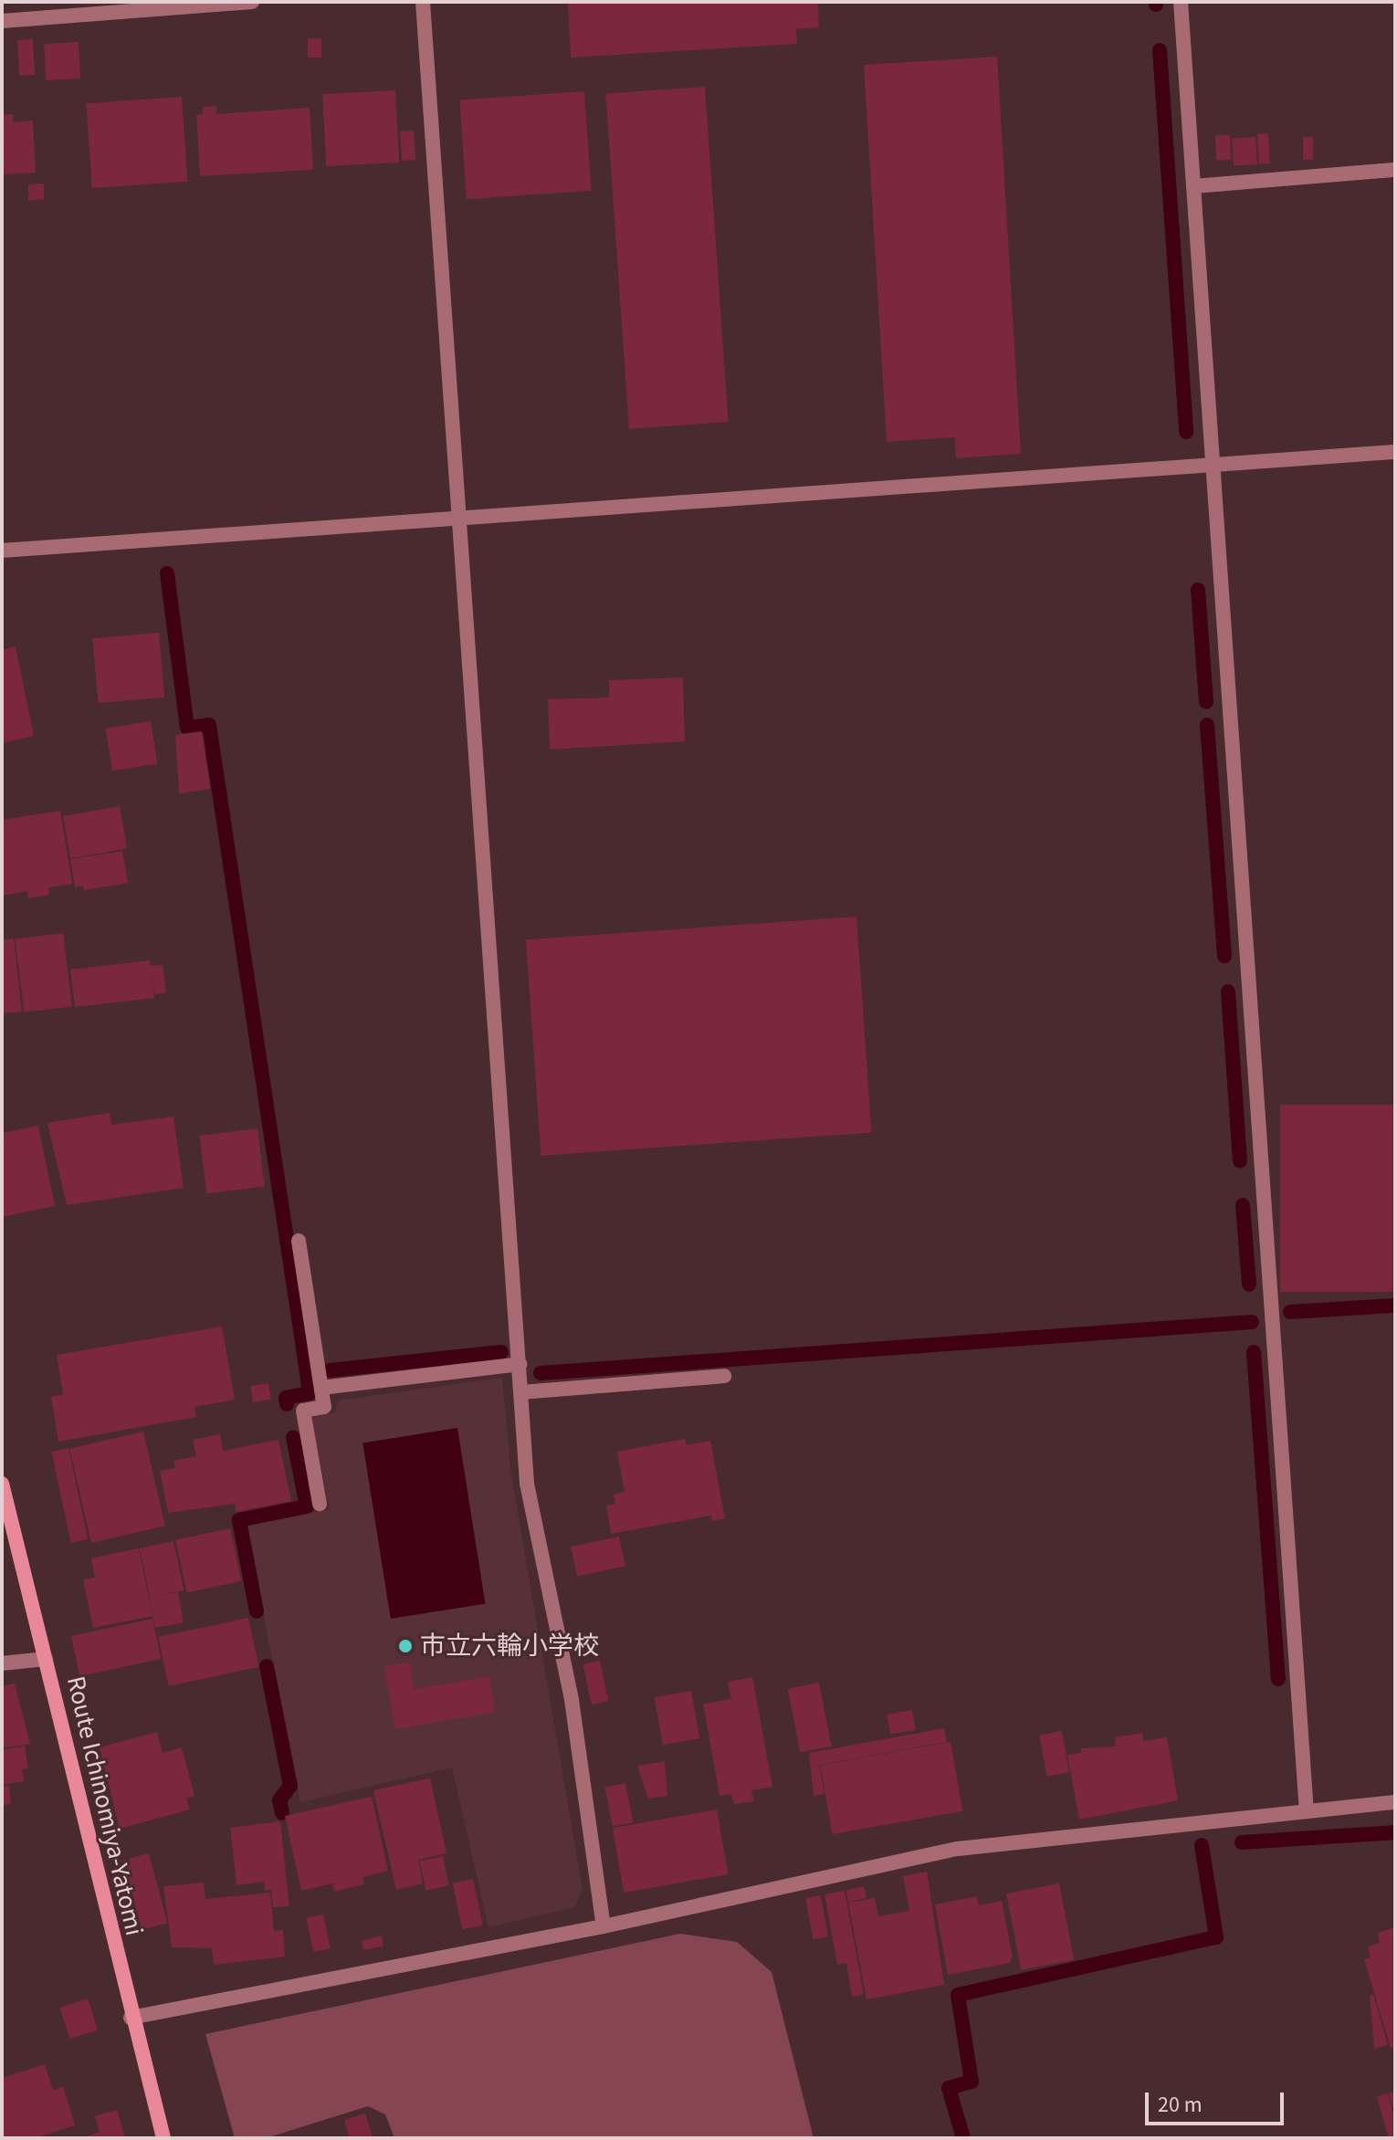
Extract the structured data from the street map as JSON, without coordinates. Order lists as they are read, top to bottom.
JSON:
{
  "streets": {
    "main road": ["Route Ichinomiya-Yatomi"]
  },
  "places": ["市立六輪小学校"],
  "scale_bar": "20 m"
}
